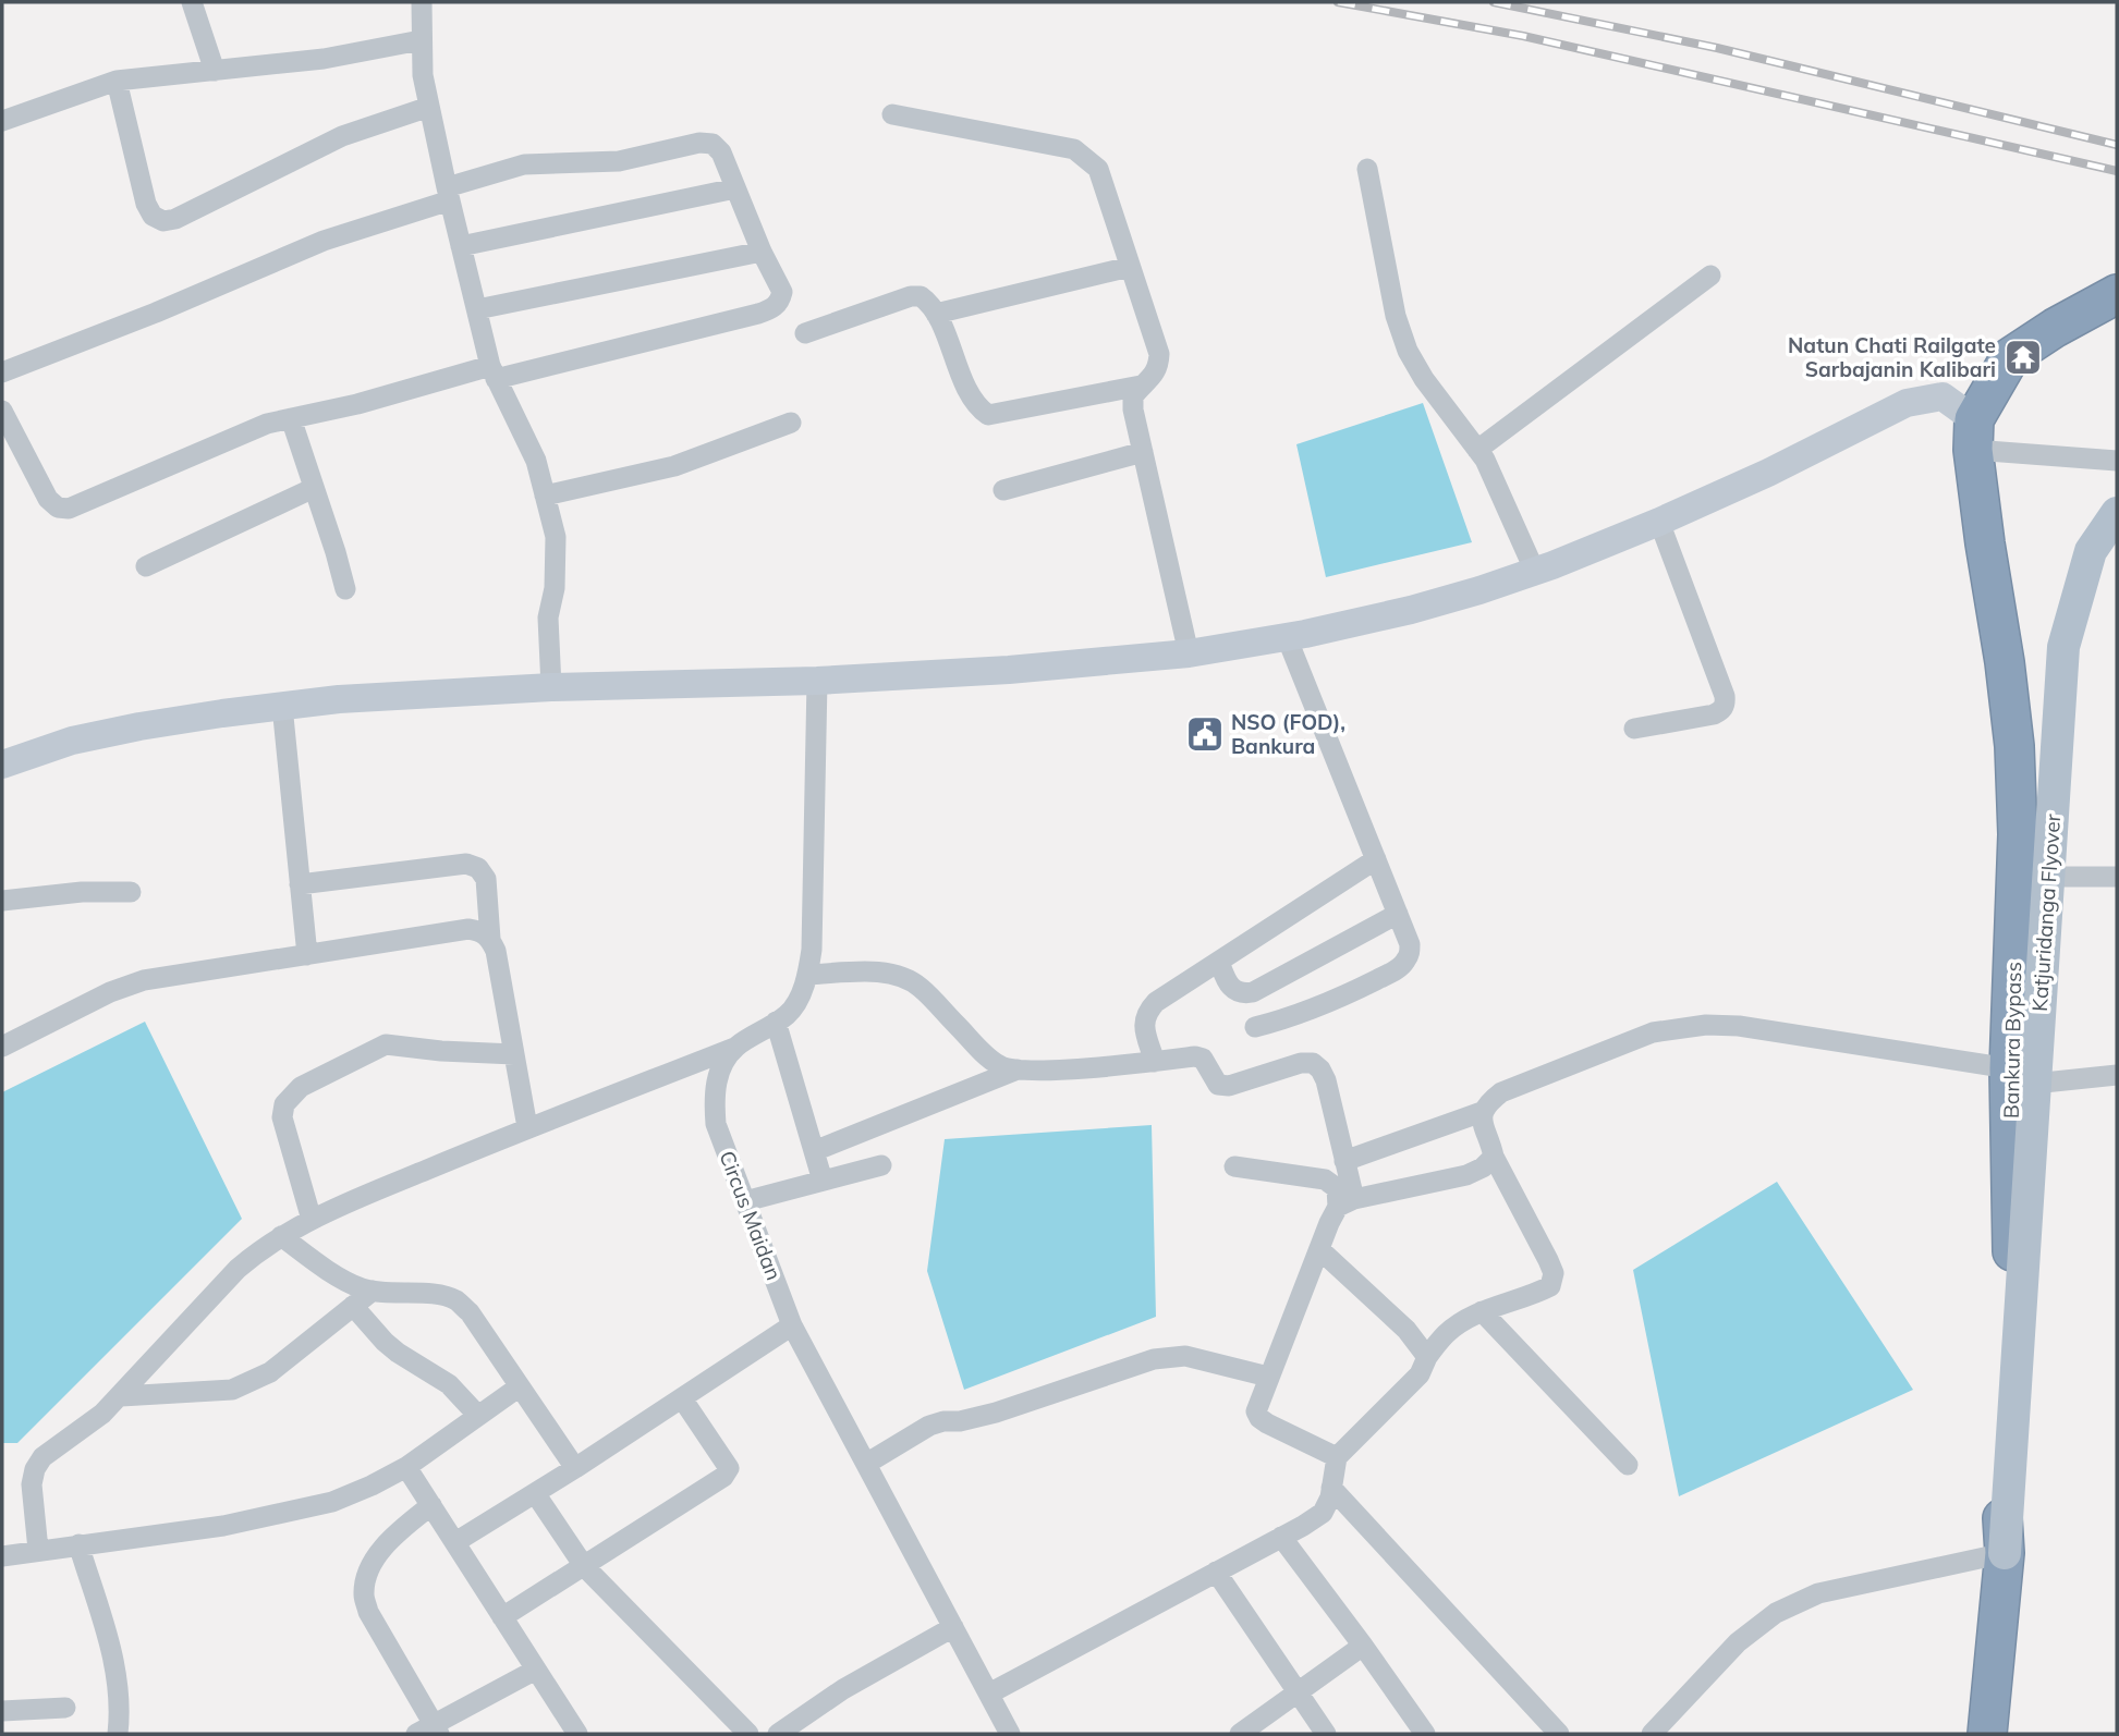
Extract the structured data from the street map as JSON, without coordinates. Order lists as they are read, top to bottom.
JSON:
{
  "streets": {
    "highway": ["Bankura Bypass"],
    "main road": ["Katjuridanga Flyover"],
    "street": ["Circus Maidan"]
  },
  "crossings": [
    ["Katjuridanga Flyover", "Bankura Bypass"]
  ],
  "places": {
    "temple": ["Natun Chati Railgate Sarbajanin Kalibari"],
    "public building": ["NSO (FOD), Bankura"]
  }
}
